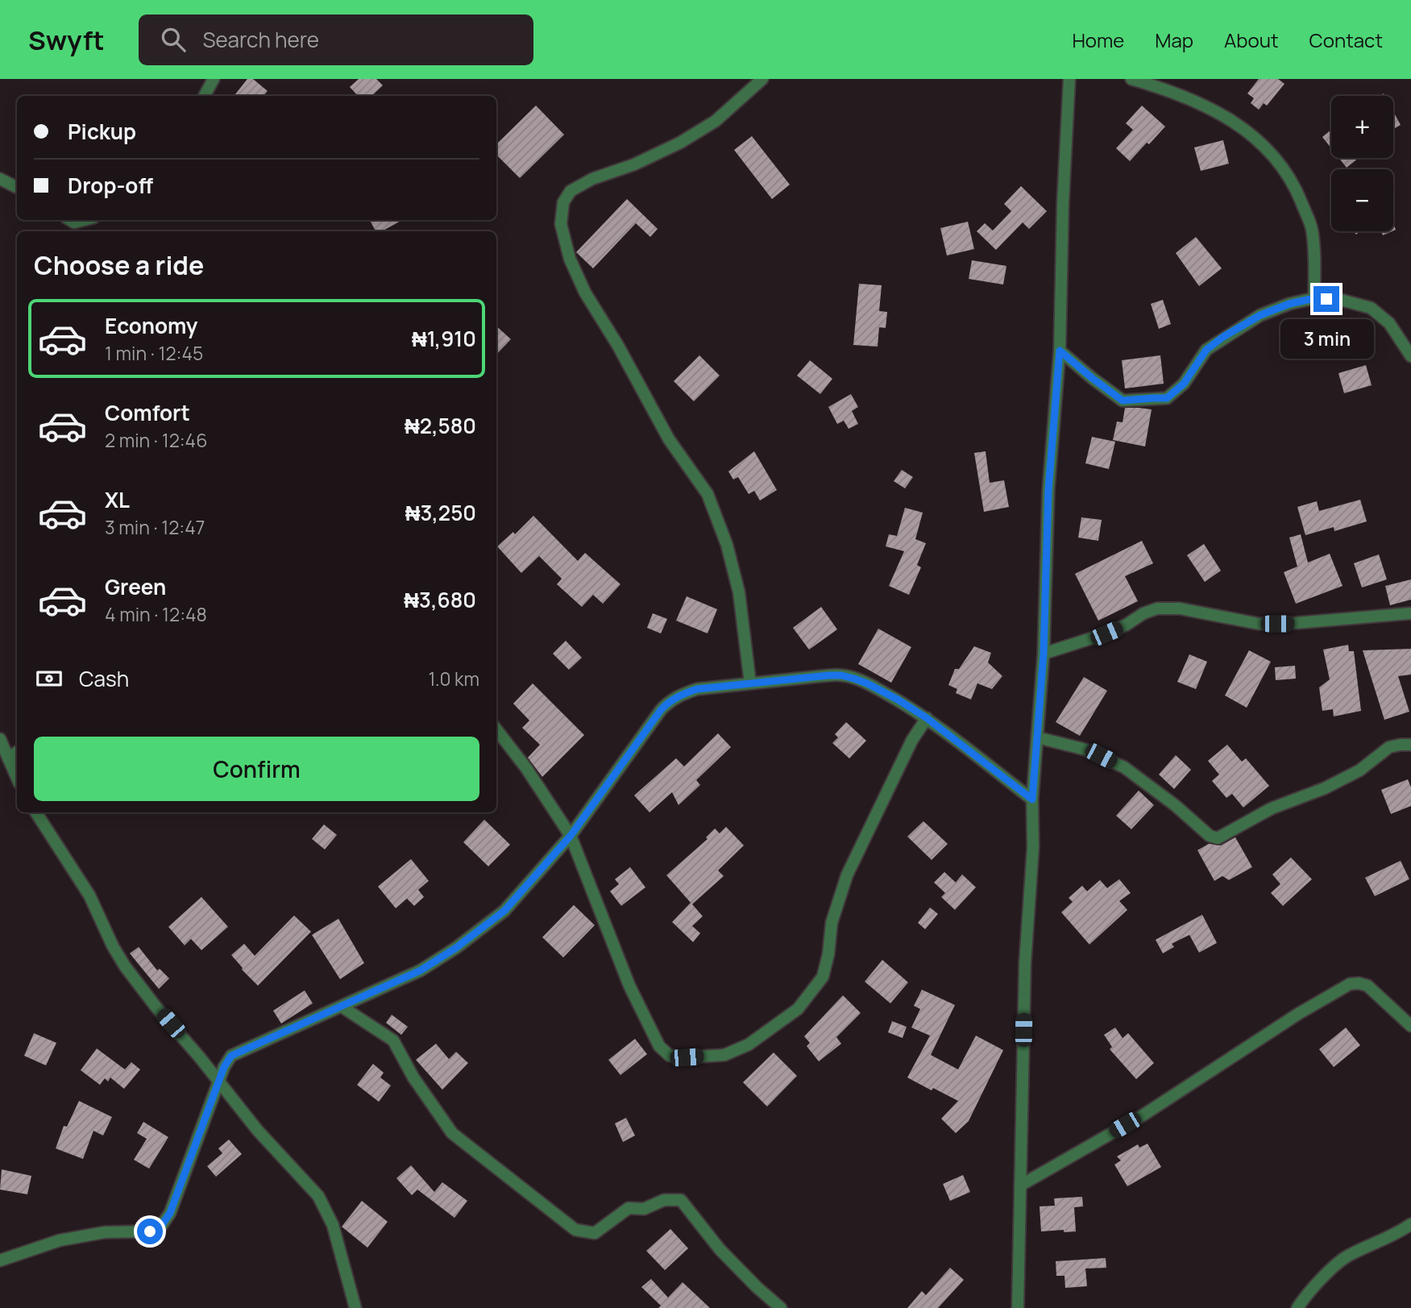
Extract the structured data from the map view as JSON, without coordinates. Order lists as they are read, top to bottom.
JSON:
{
  "page": {
    "header": "Swyft",
    "search": "Search here",
    "nav": [
      "Home",
      "Map",
      "About",
      "Contact"
    ],
    "map_buttons": ["+", "−"],
    "banner": ["Pickup", "Drop-off"],
    "heading": "Choose a ride",
    "list": [
      {
        "name": "Economy",
        "note": "1 min · 12:45",
        "value": "₦1,910"
      },
      {
        "name": "Comfort",
        "note": "2 min · 12:46",
        "value": "₦2,580"
      },
      {
        "name": "XL",
        "note": "3 min · 12:47",
        "value": "₦3,250"
      },
      {
        "name": "Green",
        "note": "4 min · 12:48",
        "value": "₦3,680"
      }
    ],
    "bubble": "3 min",
    "pay": ["Cash", "1.0 km"],
    "buttons": "Confirm"
  }
}
